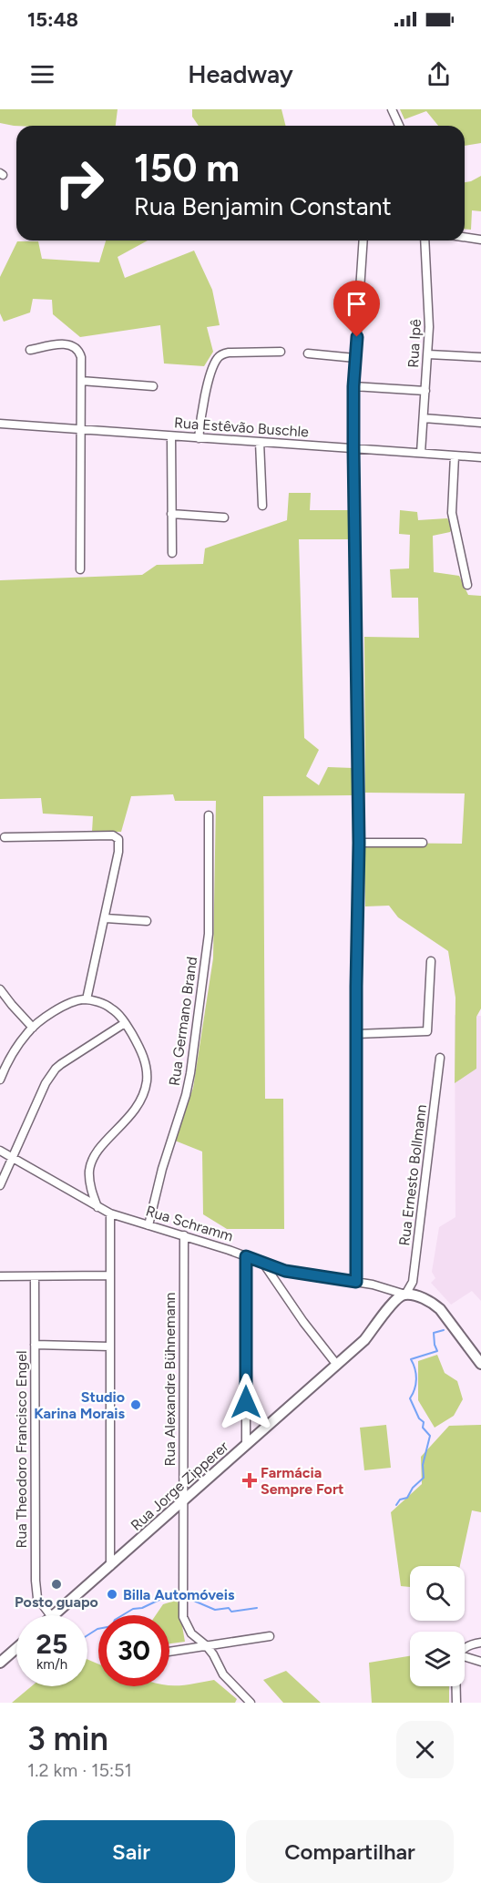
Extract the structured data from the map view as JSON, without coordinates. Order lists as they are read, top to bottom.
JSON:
{
  "streets": {
    "main road": ["Rua Jorge Zipperer"],
    "street": [
      "Rua Ipê",
      "Rua Estêvão Buschle",
      "Rua Germano Brand",
      "Rua Ernesto Bollmann",
      "Rua Schramm",
      "Rua Alexandre Bühnemann",
      "Rua Theodoro Francisco Engel"
    ]
  },
  "crossings": [
    ["Rua Ipê", "Rua Estêvão Buschle"],
    ["Rua Germano Brand", "Rua Schramm"],
    ["Rua Ernesto Bollmann", "Rua Jorge Zipperer"],
    ["Rua Schramm", "Rua Alexandre Bühnemann"],
    ["Rua Schramm", "Rua Jorge Zipperer"],
    ["Rua Alexandre Bühnemann", "Rua Jorge Zipperer"]
  ],
  "places": {
    "other": ["Studio Karina Morais", "Posto guapo", "Billa Automóveis"],
    "health": ["Farmácia Sempre Fort"]
  },
  "page": {
    "status": "15:48",
    "header": "Headway",
    "turn": ["150 m", "Rua Benjamin Constant"],
    "speed": "25 km/h",
    "limit": "30",
    "heading": ["3 min", "1.2 km · 15:51"],
    "buttons": ["Sair", "Compartilhar"]
  }
}
